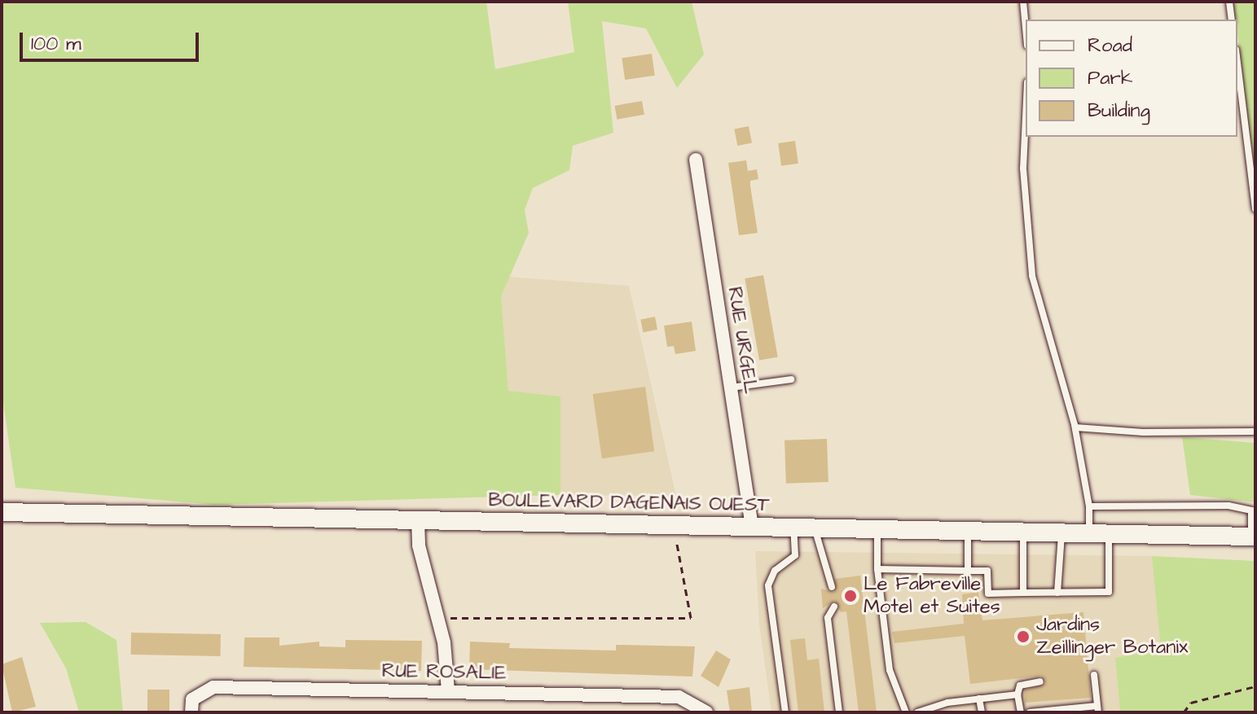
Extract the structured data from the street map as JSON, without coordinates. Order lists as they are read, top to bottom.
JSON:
{
  "streets": {
    "main road": ["BOULEVARD DAGENAIS OUEST"],
    "street": ["RUE URGEL", "RUE ROSALIE"]
  },
  "crossings": [
    ["RUE URGEL", "BOULEVARD DAGENAIS OUEST"]
  ],
  "places": ["Le Fabreville Motel et Suites", "Jardins Zeillinger Botanix"],
  "legend": ["Road", "Park", "Building"],
  "scale_bar": "100 m"
}
